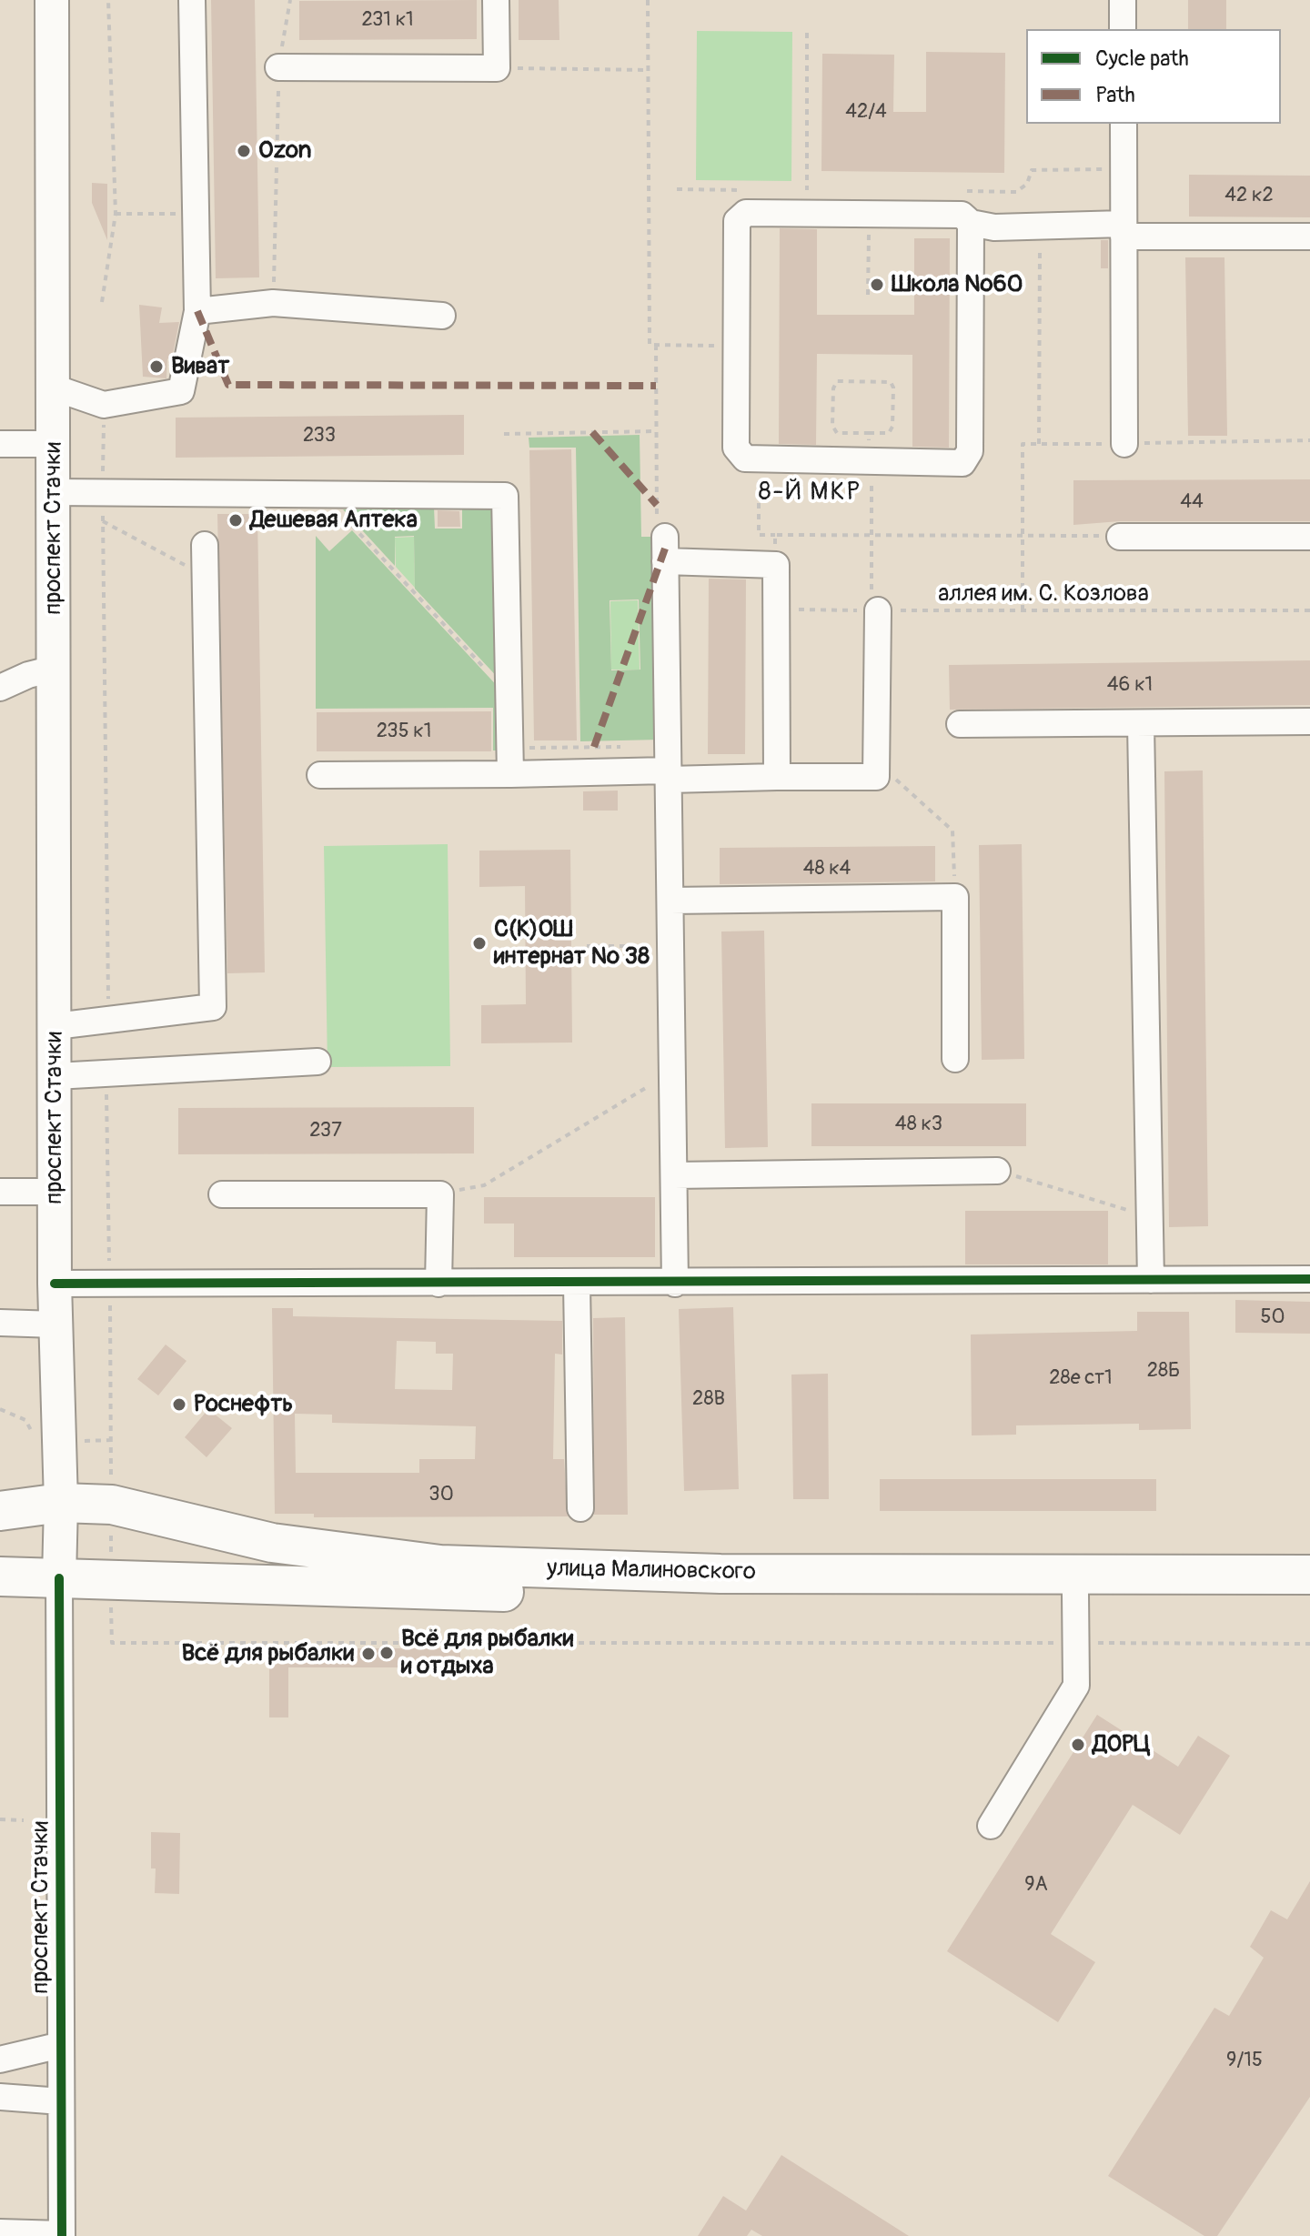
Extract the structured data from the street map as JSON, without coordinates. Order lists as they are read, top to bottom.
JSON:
{
  "streets": {
    "highway": ["улица Малиновского"],
    "main road": ["проспект Стачки"],
    "path": ["аллея им. С. Козлова"]
  },
  "crossings": [
    ["проспект Стачки", "улица Малиновского"]
  ],
  "districts": ["8-Й МКР"],
  "places": [
    "Ozon",
    "Школа №60",
    "Виват",
    "Дешевая Аптека",
    "С(К)ОШ интернат № 38",
    "Роснефть",
    "Всё для рыбалки и отдыха",
    "Всё для рыбалки",
    "ДОРЦ"
  ],
  "house_numbers": [
    "231 к1",
    "42/4",
    "42 к2",
    "233",
    "44",
    "46 к1",
    "235 к1",
    "48 к4",
    "48 к3",
    "237",
    "50",
    "28Б",
    "28е ст1",
    "28В",
    "30",
    "9А",
    "9/15"
  ],
  "legend": ["Cycle path", "Path"]
}
